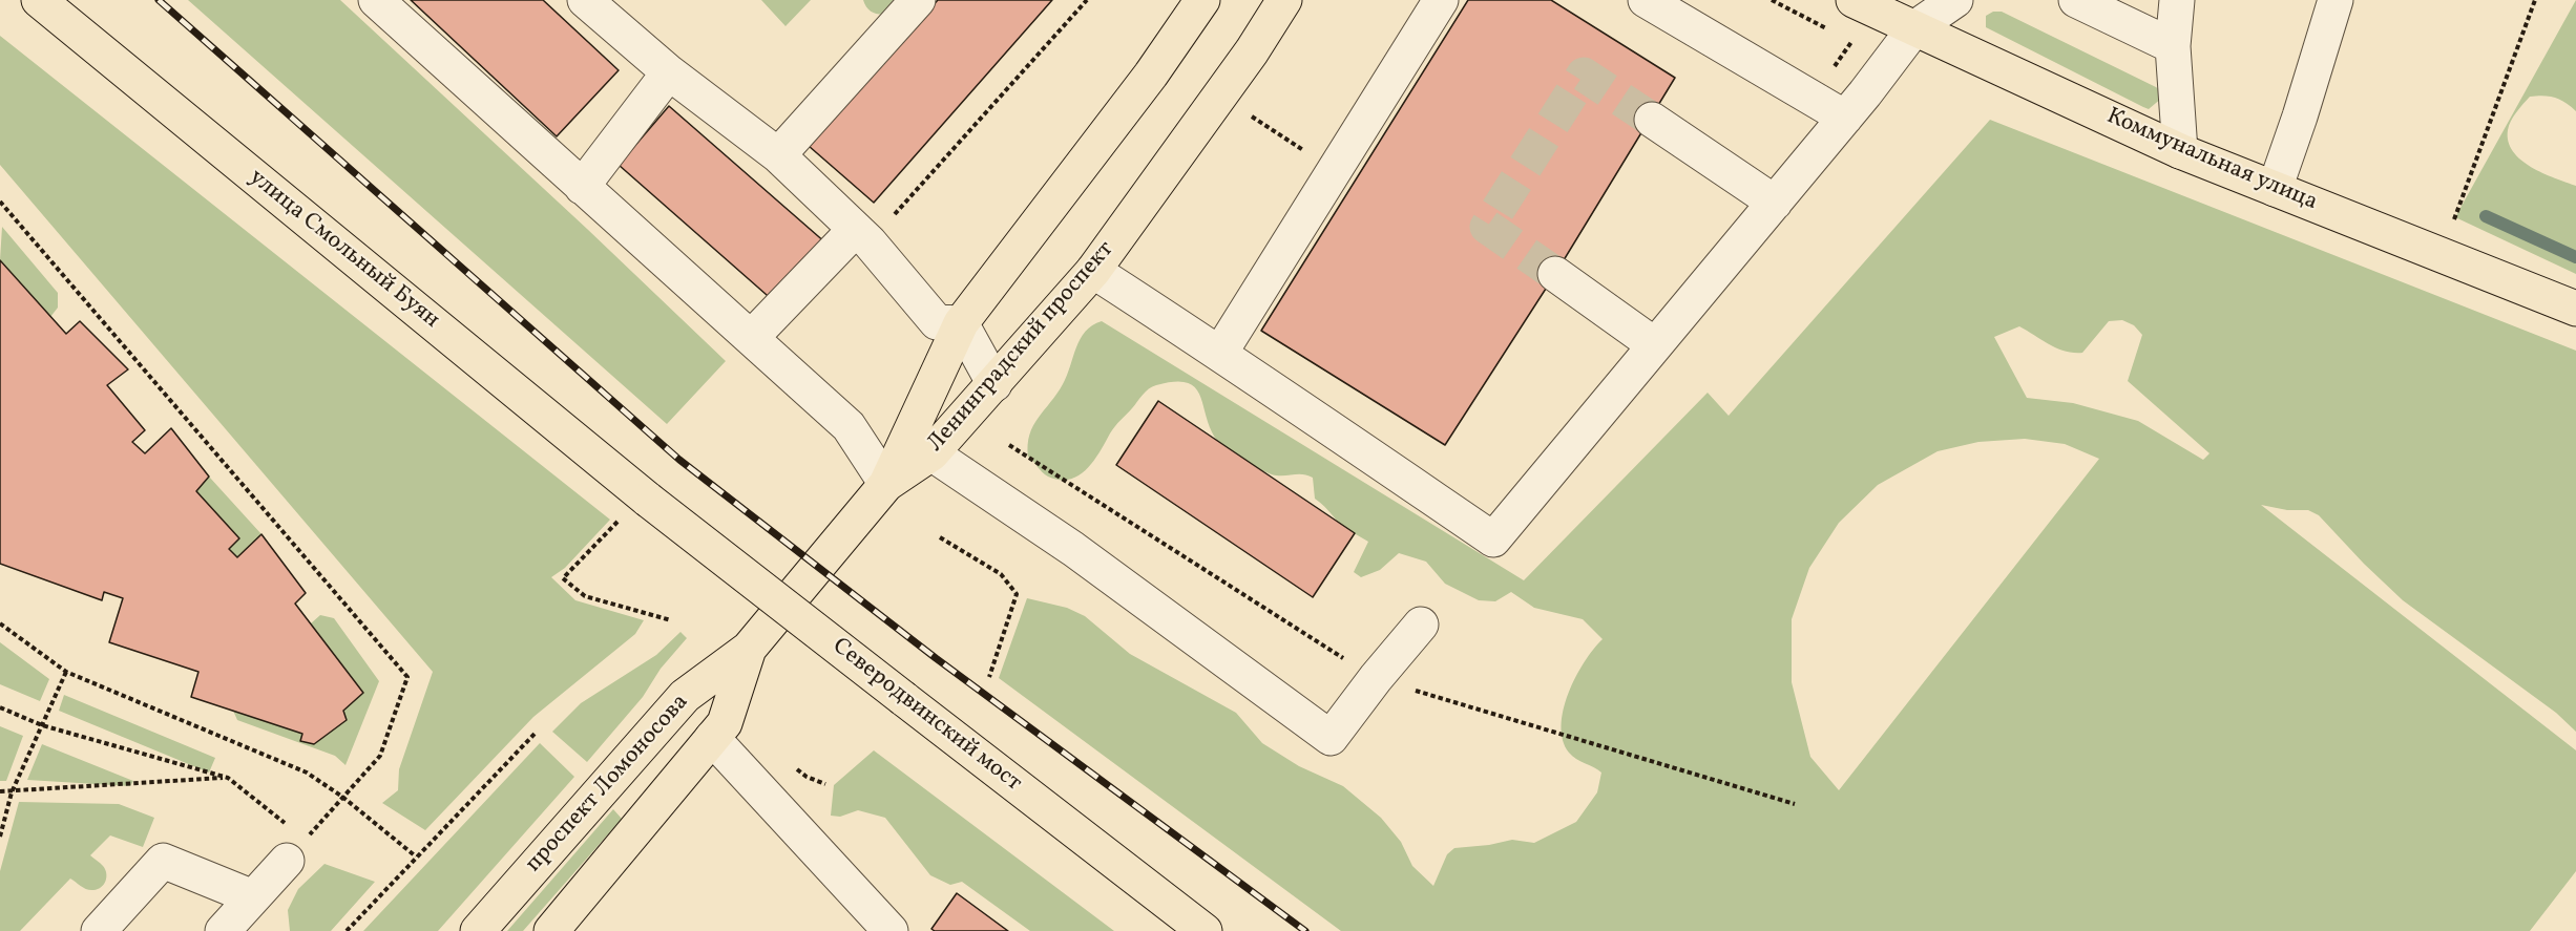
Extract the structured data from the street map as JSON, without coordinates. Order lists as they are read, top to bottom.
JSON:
{
  "streets": {
    "main road": [
      "Коммунальная улица",
      "улица Смольный Буян",
      "Ленинградский проспект",
      "Северодвинский мост",
      "проспект Ломоносова"
    ]
  },
  "crossings": [
    ["улица Смольный Буян", "Северодвинский мост"],
    ["Ленинградский проспект", "проспект Ломоносова"]
  ]
}
